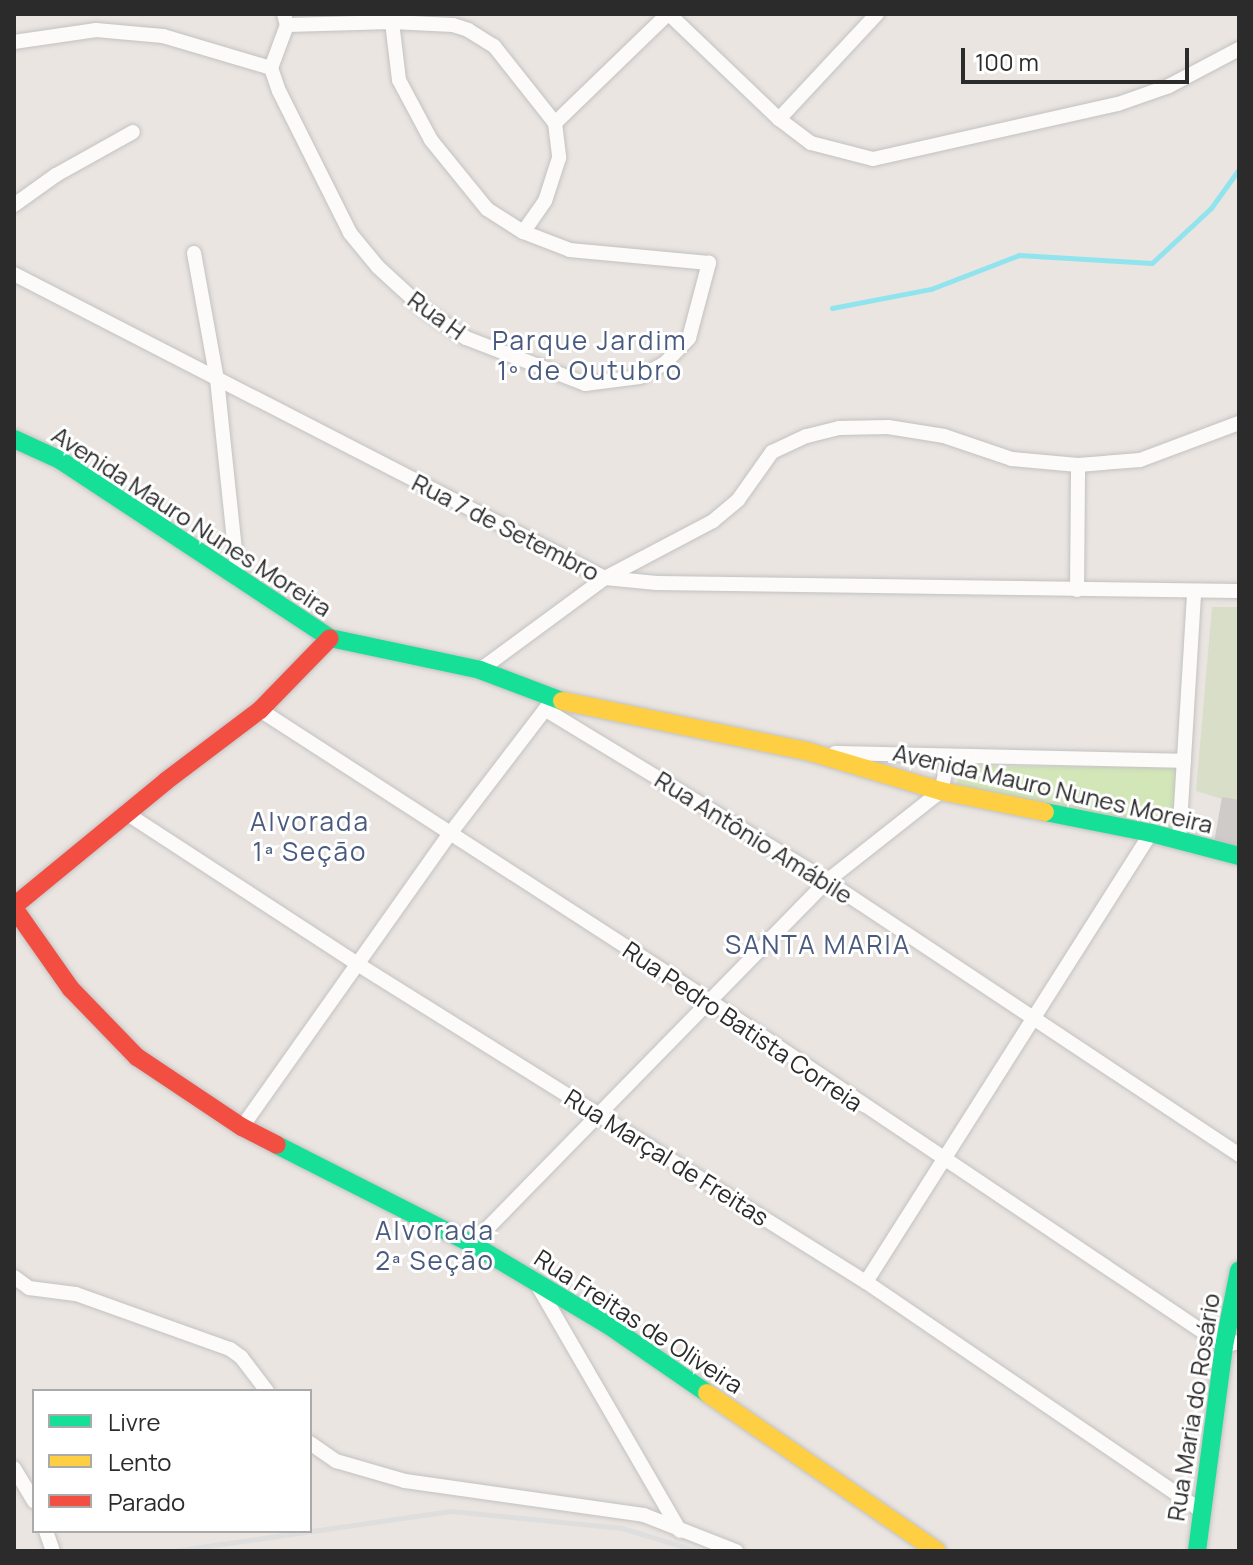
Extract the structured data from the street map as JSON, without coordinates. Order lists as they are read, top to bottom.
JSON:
{
  "streets": {
    "street": [
      "Rua H",
      "Avenida Mauro Nunes Moreira",
      "Rua 7 de Setembro",
      "Rua Antônio Amábile",
      "Rua Pedro Batista Correia",
      "Rua Marçal de Freitas",
      "Rua Freitas de Oliveira",
      "Rua Maria do Rosário"
    ]
  },
  "crossings": [
    ["Avenida Mauro Nunes Moreira", "Rua Antônio Amábile"],
    ["Rua Pedro Batista Correia", "Rua Maria do Rosário"],
    ["Rua Marçal de Freitas", "Rua Maria do Rosário"]
  ],
  "districts": [
    "Parque Jardim 1º de Outubro",
    "Alvorada 1ª Seção",
    "SANTA MARIA",
    "Alvorada 2ª Seção"
  ],
  "legend": ["Livre", "Lento", "Parado"],
  "scale_bar": "100 m"
}
